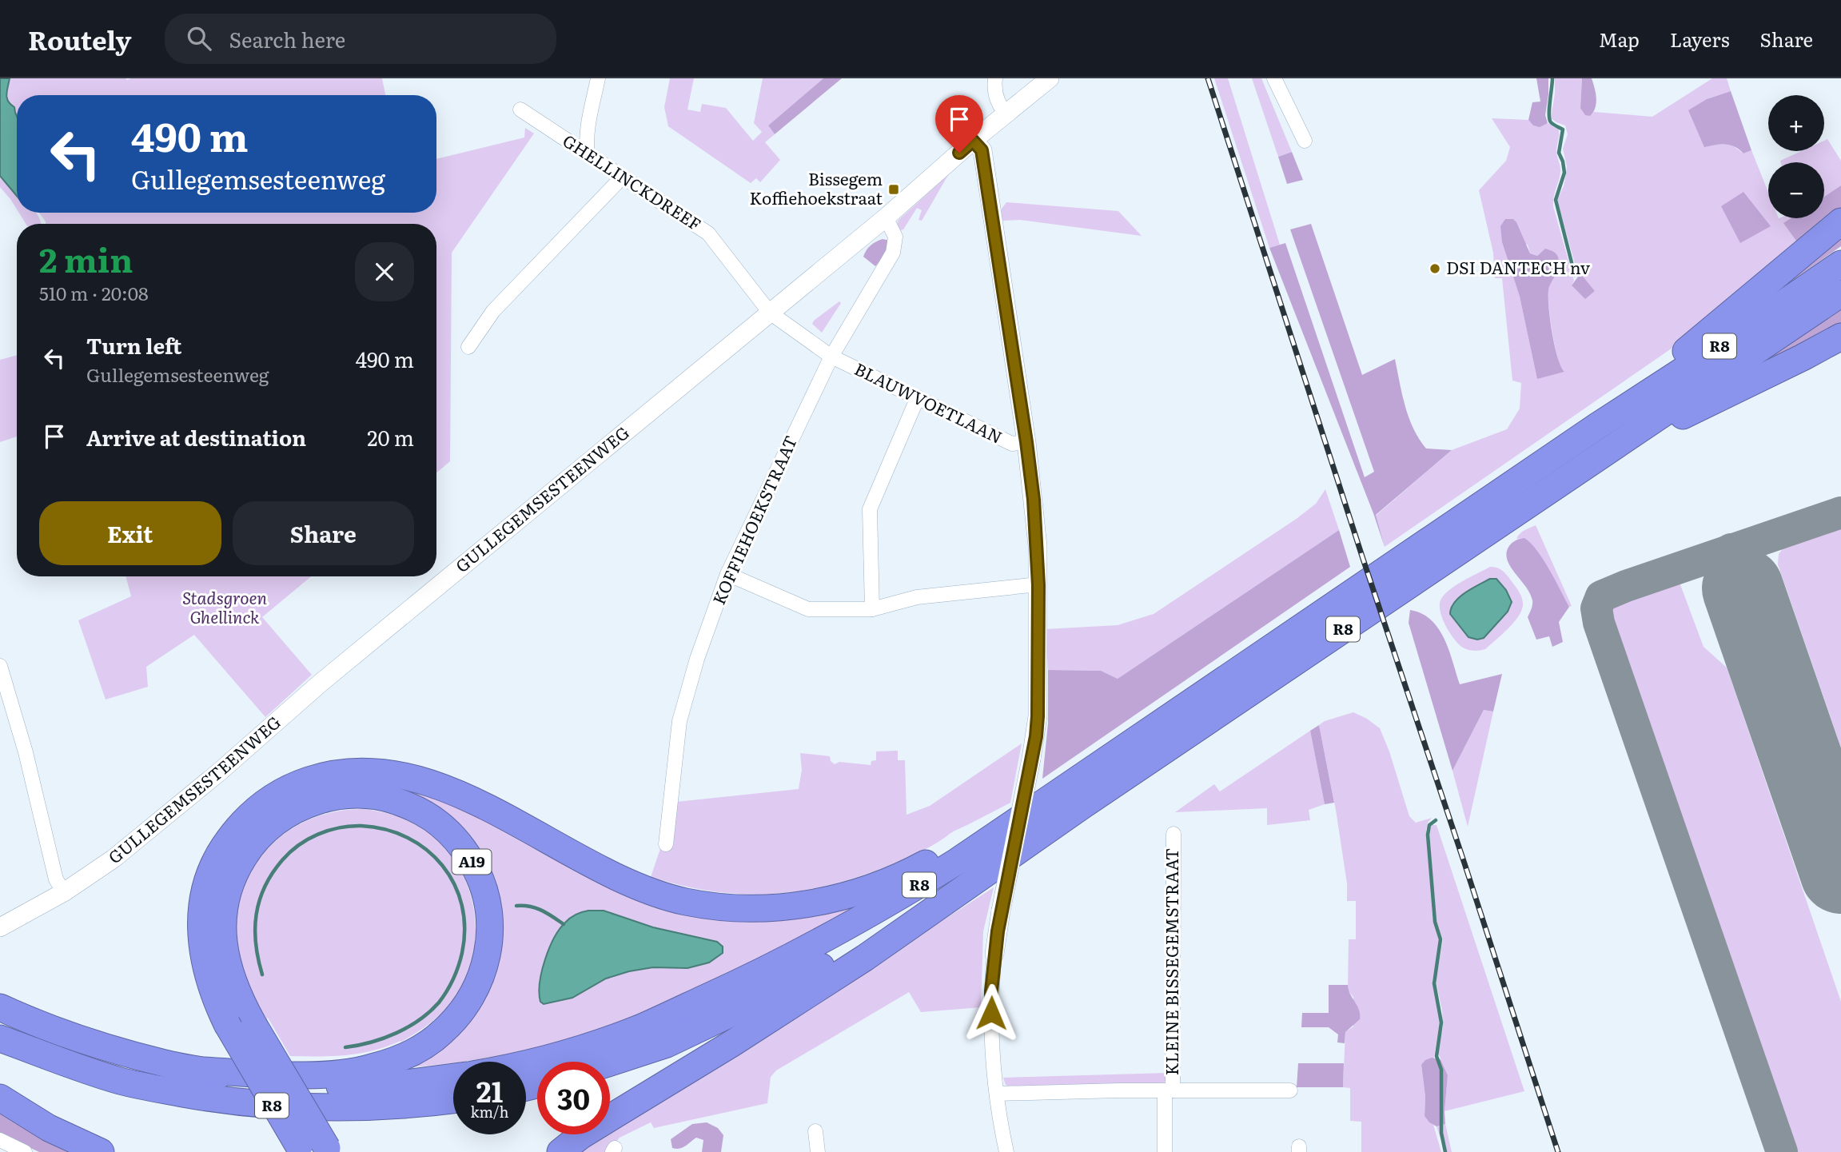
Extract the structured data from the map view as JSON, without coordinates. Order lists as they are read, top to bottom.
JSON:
{
  "streets": {
    "highway": ["R8", "A19"],
    "street": [
      "GHELLINCKDREEF",
      "BLAUWVOETLAAN",
      "GULLEGEMSESTEENWEG",
      "KOFFIEHOEKSTRAAT",
      "KLEINE BISSEGEMSTRAAT"
    ]
  },
  "crossings": [
    ["GHELLINCKDREEF", "BLAUWVOETLAAN"],
    ["GHELLINCKDREEF", "GULLEGEMSESTEENWEG"],
    ["GHELLINCKDREEF", "KOFFIEHOEKSTRAAT"],
    ["R8", "A19"],
    ["BLAUWVOETLAAN", "KOFFIEHOEKSTRAAT"],
    ["GULLEGEMSESTEENWEG", "KOFFIEHOEKSTRAAT"]
  ],
  "parks": ["Stadsgroen Ghellinck"],
  "places": {
    "transit": ["Bissegem Koffiehoekstraat"],
    "other": ["DSI DANTECH nv"]
  },
  "page": {
    "header": "Routely",
    "search": "Search here",
    "nav": ["Map", "Layers", "Share"],
    "map_buttons": ["+", "−"],
    "turn": ["490 m", "Gullegemsesteenweg"],
    "heading": ["2 min", "510 m · 20:08"],
    "list": [
      {
        "name": "Turn left",
        "note": "Gullegemsesteenweg",
        "value": "490 m"
      },
      {
        "name": "Arrive at destination",
        "value": "20 m"
      }
    ],
    "buttons": ["Exit", "Share"],
    "speed": "21 km/h",
    "limit": "30"
  }
}
